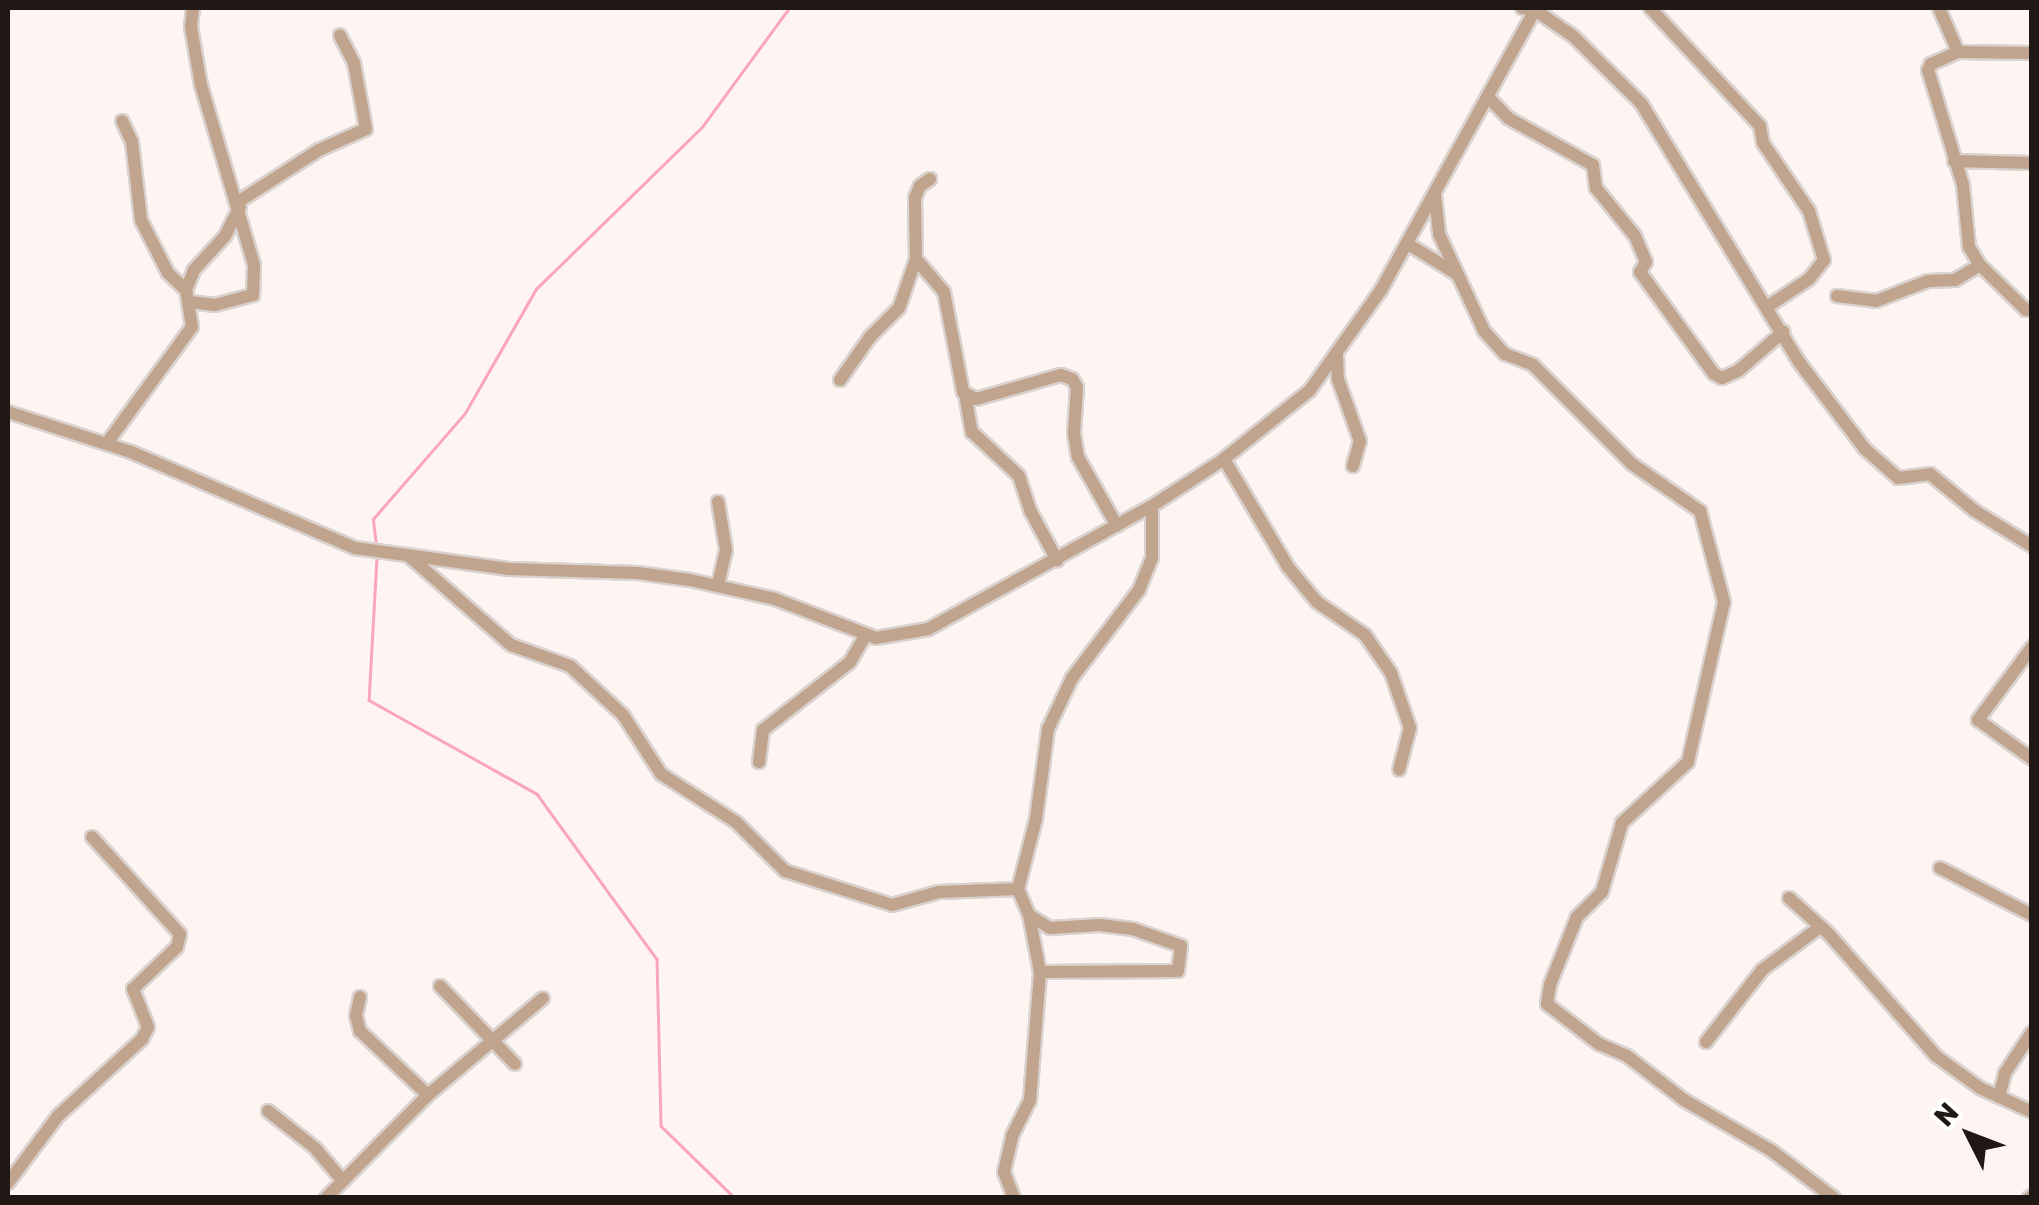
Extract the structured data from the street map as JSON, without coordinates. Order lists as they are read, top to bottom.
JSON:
{
  "north": "top left"
}
